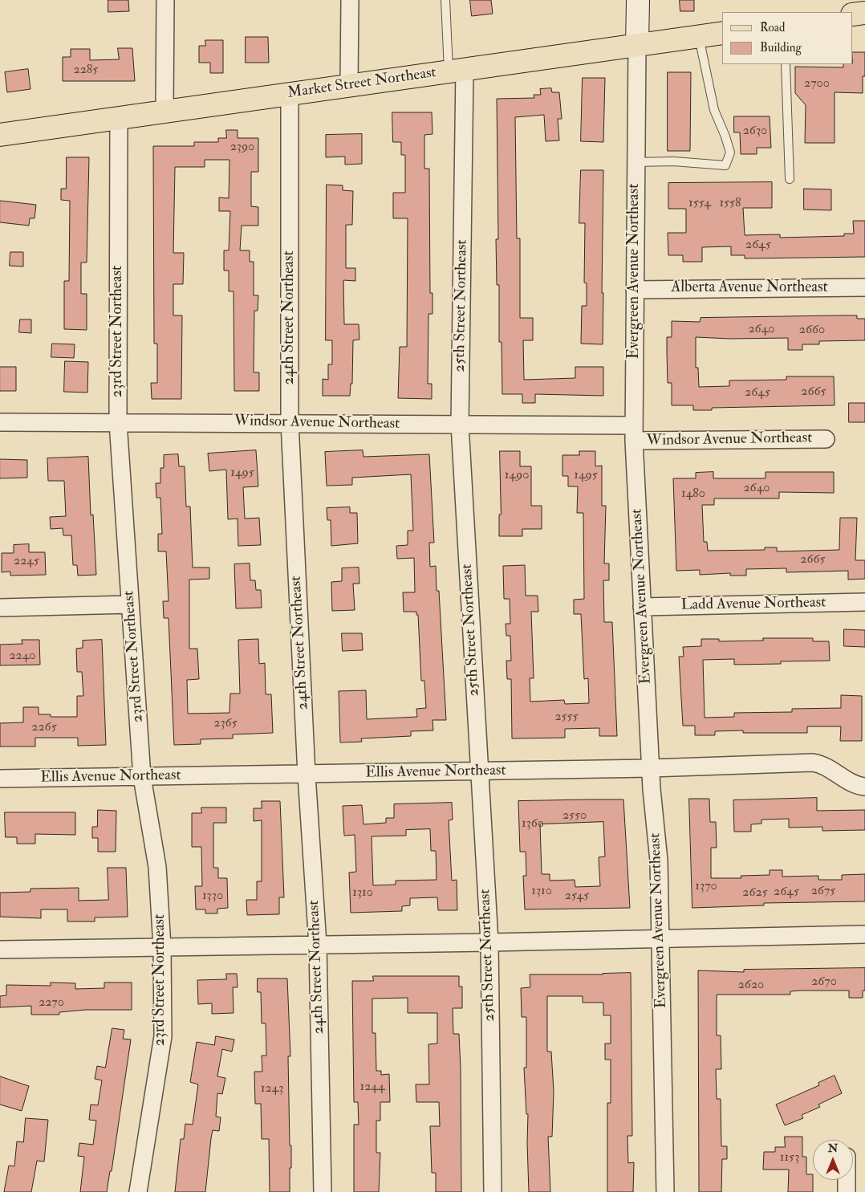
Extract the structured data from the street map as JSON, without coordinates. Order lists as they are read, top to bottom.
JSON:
{
  "streets": {
    "main road": ["Market Street Northeast"],
    "street": [
      "Evergreen Avenue Northeast",
      "Alberta Avenue Northeast",
      "25th Street Northeast",
      "24th Street Northeast",
      "23rd Street Northeast",
      "Windsor Avenue Northeast",
      "Ladd Avenue Northeast",
      "Ellis Avenue Northeast"
    ]
  },
  "crossings": [
    ["Market Street Northeast", "Evergreen Avenue Northeast"],
    ["Market Street Northeast", "25th Street Northeast"],
    ["Market Street Northeast", "24th Street Northeast"],
    ["Market Street Northeast", "23rd Street Northeast"],
    ["Evergreen Avenue Northeast", "Alberta Avenue Northeast"],
    ["Evergreen Avenue Northeast", "Windsor Avenue Northeast"],
    ["Evergreen Avenue Northeast", "Ladd Avenue Northeast"],
    ["Evergreen Avenue Northeast", "Ellis Avenue Northeast"],
    ["25th Street Northeast", "Windsor Avenue Northeast"],
    ["25th Street Northeast", "Ellis Avenue Northeast"],
    ["24th Street Northeast", "Windsor Avenue Northeast"],
    ["24th Street Northeast", "Ellis Avenue Northeast"],
    ["23rd Street Northeast", "Windsor Avenue Northeast"],
    ["23rd Street Northeast", "Ellis Avenue Northeast"]
  ],
  "house_numbers": [
    "2285",
    "2700",
    "2630",
    "2390",
    "1554",
    "1558",
    "2645",
    "2640",
    "2660",
    "2665",
    "2645",
    "1495",
    "1490",
    "1495",
    "2640",
    "1480",
    "2665",
    "2245",
    "2240",
    "2555",
    "2365",
    "2265",
    "2550",
    "1360",
    "1370",
    "1310",
    "2675",
    "2645",
    "1310",
    "2625",
    "1330",
    "2545",
    "2670",
    "2620",
    "2270",
    "1244",
    "1243",
    "1153"
  ],
  "legend": ["Road", "Building"],
  "north": "top"
}
